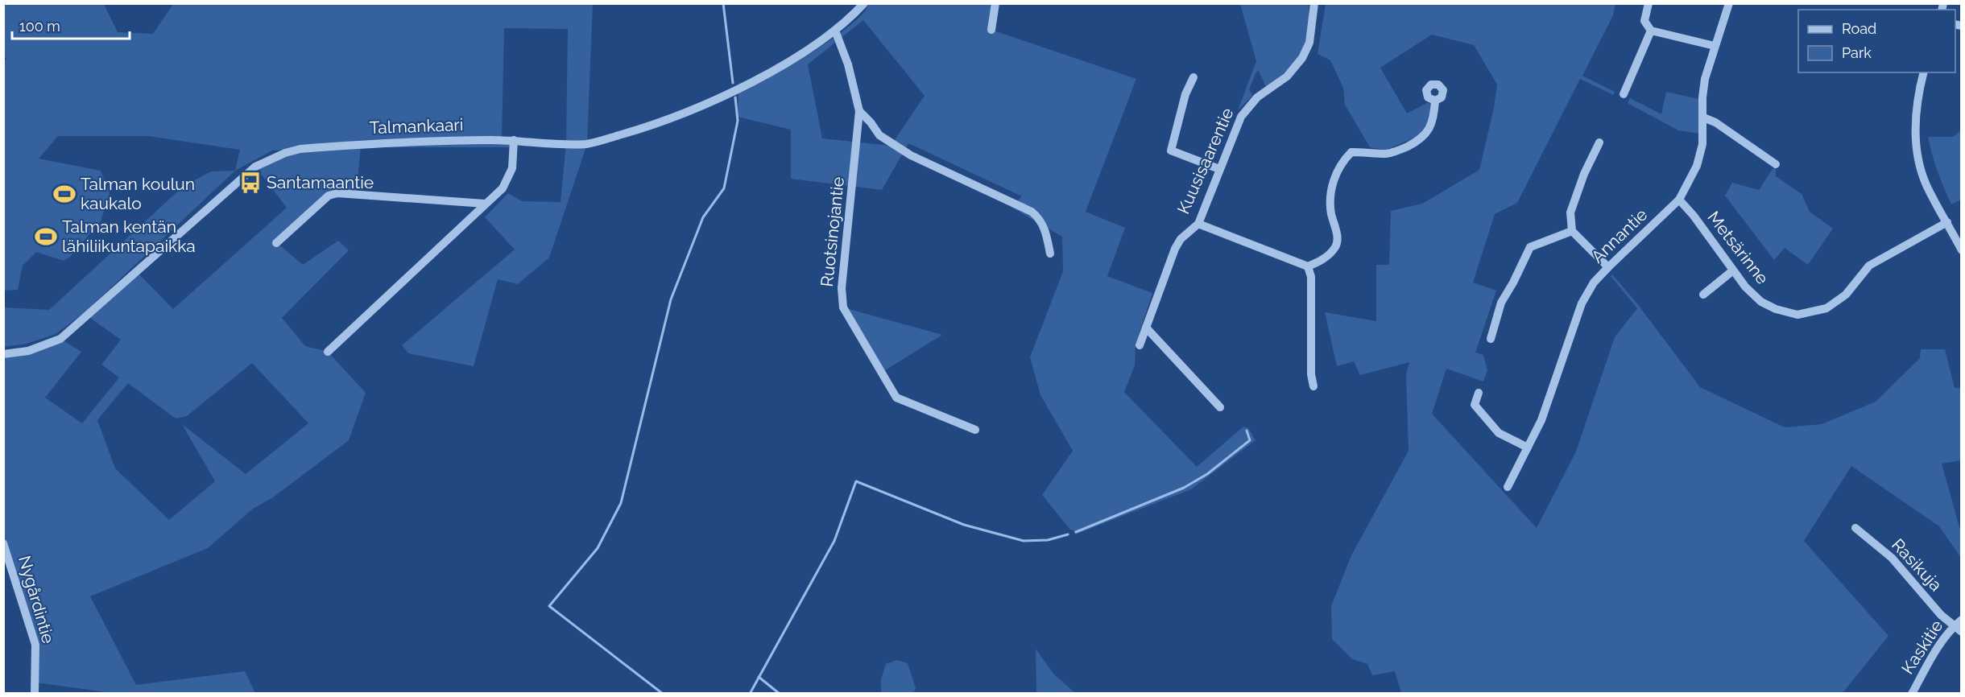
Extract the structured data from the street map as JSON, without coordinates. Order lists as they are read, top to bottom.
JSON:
{
  "streets": {
    "street": [
      "Talmankaari",
      "Kuusisaarentie",
      "Ruotsinojantie",
      "Annantie",
      "Metsärinne",
      "Rasikuja",
      "Nygårdintie",
      "Kaskitie"
    ]
  },
  "crossings": [
    ["Talmankaari", "Ruotsinojantie"],
    ["Annantie", "Metsärinne"],
    ["Rasikuja", "Kaskitie"]
  ],
  "places": {
    "bus stop": ["Santamaantie"],
    "sports": ["Talman koulun kaukalo", "Talman kentän lähiliikuntapaikka"]
  },
  "legend": ["Road", "Park"],
  "scale_bar": "100 m"
}
